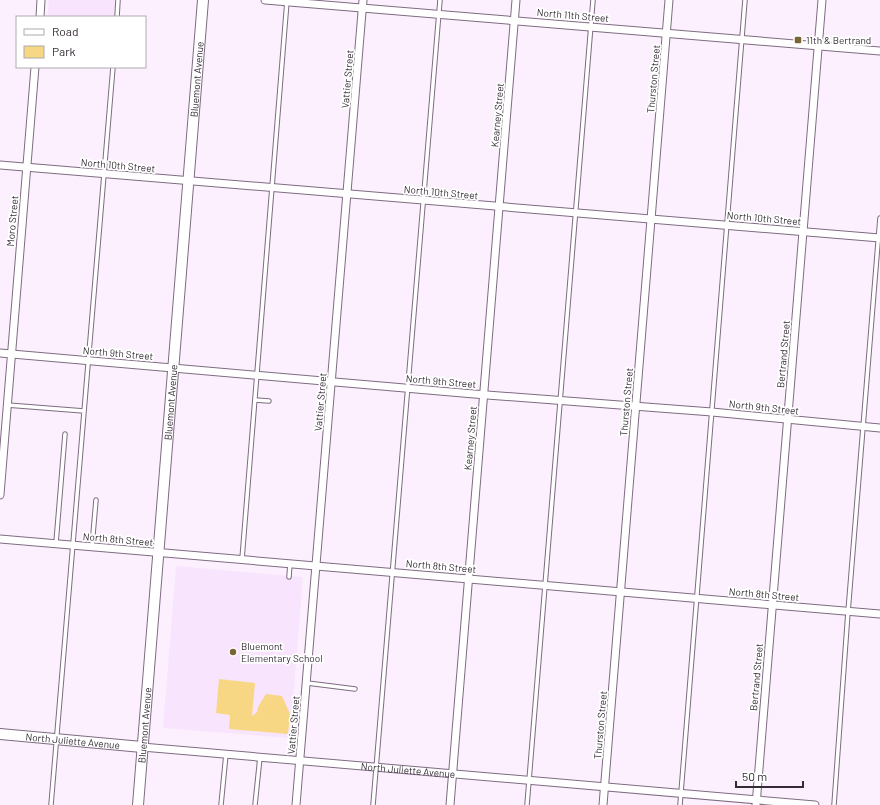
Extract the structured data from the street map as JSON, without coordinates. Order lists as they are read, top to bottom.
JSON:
{
  "streets": {
    "main road": ["Bluemont Avenue", "North Juliette Avenue"],
    "street": [
      "North 11th Street",
      "Vattier Street",
      "Thurston Street",
      "Kearney Street",
      "North 10th Street",
      "Moro Street",
      "North 9th Street",
      "Bertrand Street",
      "North 8th Street"
    ]
  },
  "crossings": [
    ["North 11th Street", "Vattier Street"],
    ["North 11th Street", "Thurston Street"],
    ["North 11th Street", "Kearney Street"],
    ["North 11th Street", "Bertrand Street"],
    ["Vattier Street", "North 10th Street"],
    ["Vattier Street", "North 9th Street"],
    ["Vattier Street", "North 8th Street"],
    ["Vattier Street", "North Juliette Avenue"],
    ["Thurston Street", "North 10th Street"],
    ["Thurston Street", "North 9th Street"],
    ["Thurston Street", "North 8th Street"],
    ["Thurston Street", "North Juliette Avenue"],
    ["Bluemont Avenue", "North 10th Street"],
    ["Bluemont Avenue", "North 9th Street"],
    ["Bluemont Avenue", "North 8th Street"],
    ["Bluemont Avenue", "North Juliette Avenue"],
    ["Kearney Street", "North 10th Street"],
    ["Kearney Street", "North 9th Street"],
    ["Kearney Street", "North 8th Street"],
    ["Kearney Street", "North Juliette Avenue"],
    ["North 10th Street", "Moro Street"],
    ["North 10th Street", "Bertrand Street"],
    ["Moro Street", "North 9th Street"],
    ["North 9th Street", "Bertrand Street"],
    ["Bertrand Street", "North 8th Street"],
    ["Bertrand Street", "North Juliette Avenue"]
  ],
  "places": {
    "transit": ["11th & Bertrand"],
    "other": ["Bluemont Elementary School"]
  },
  "legend": ["Road", "Park"],
  "scale_bar": "50 m"
}
